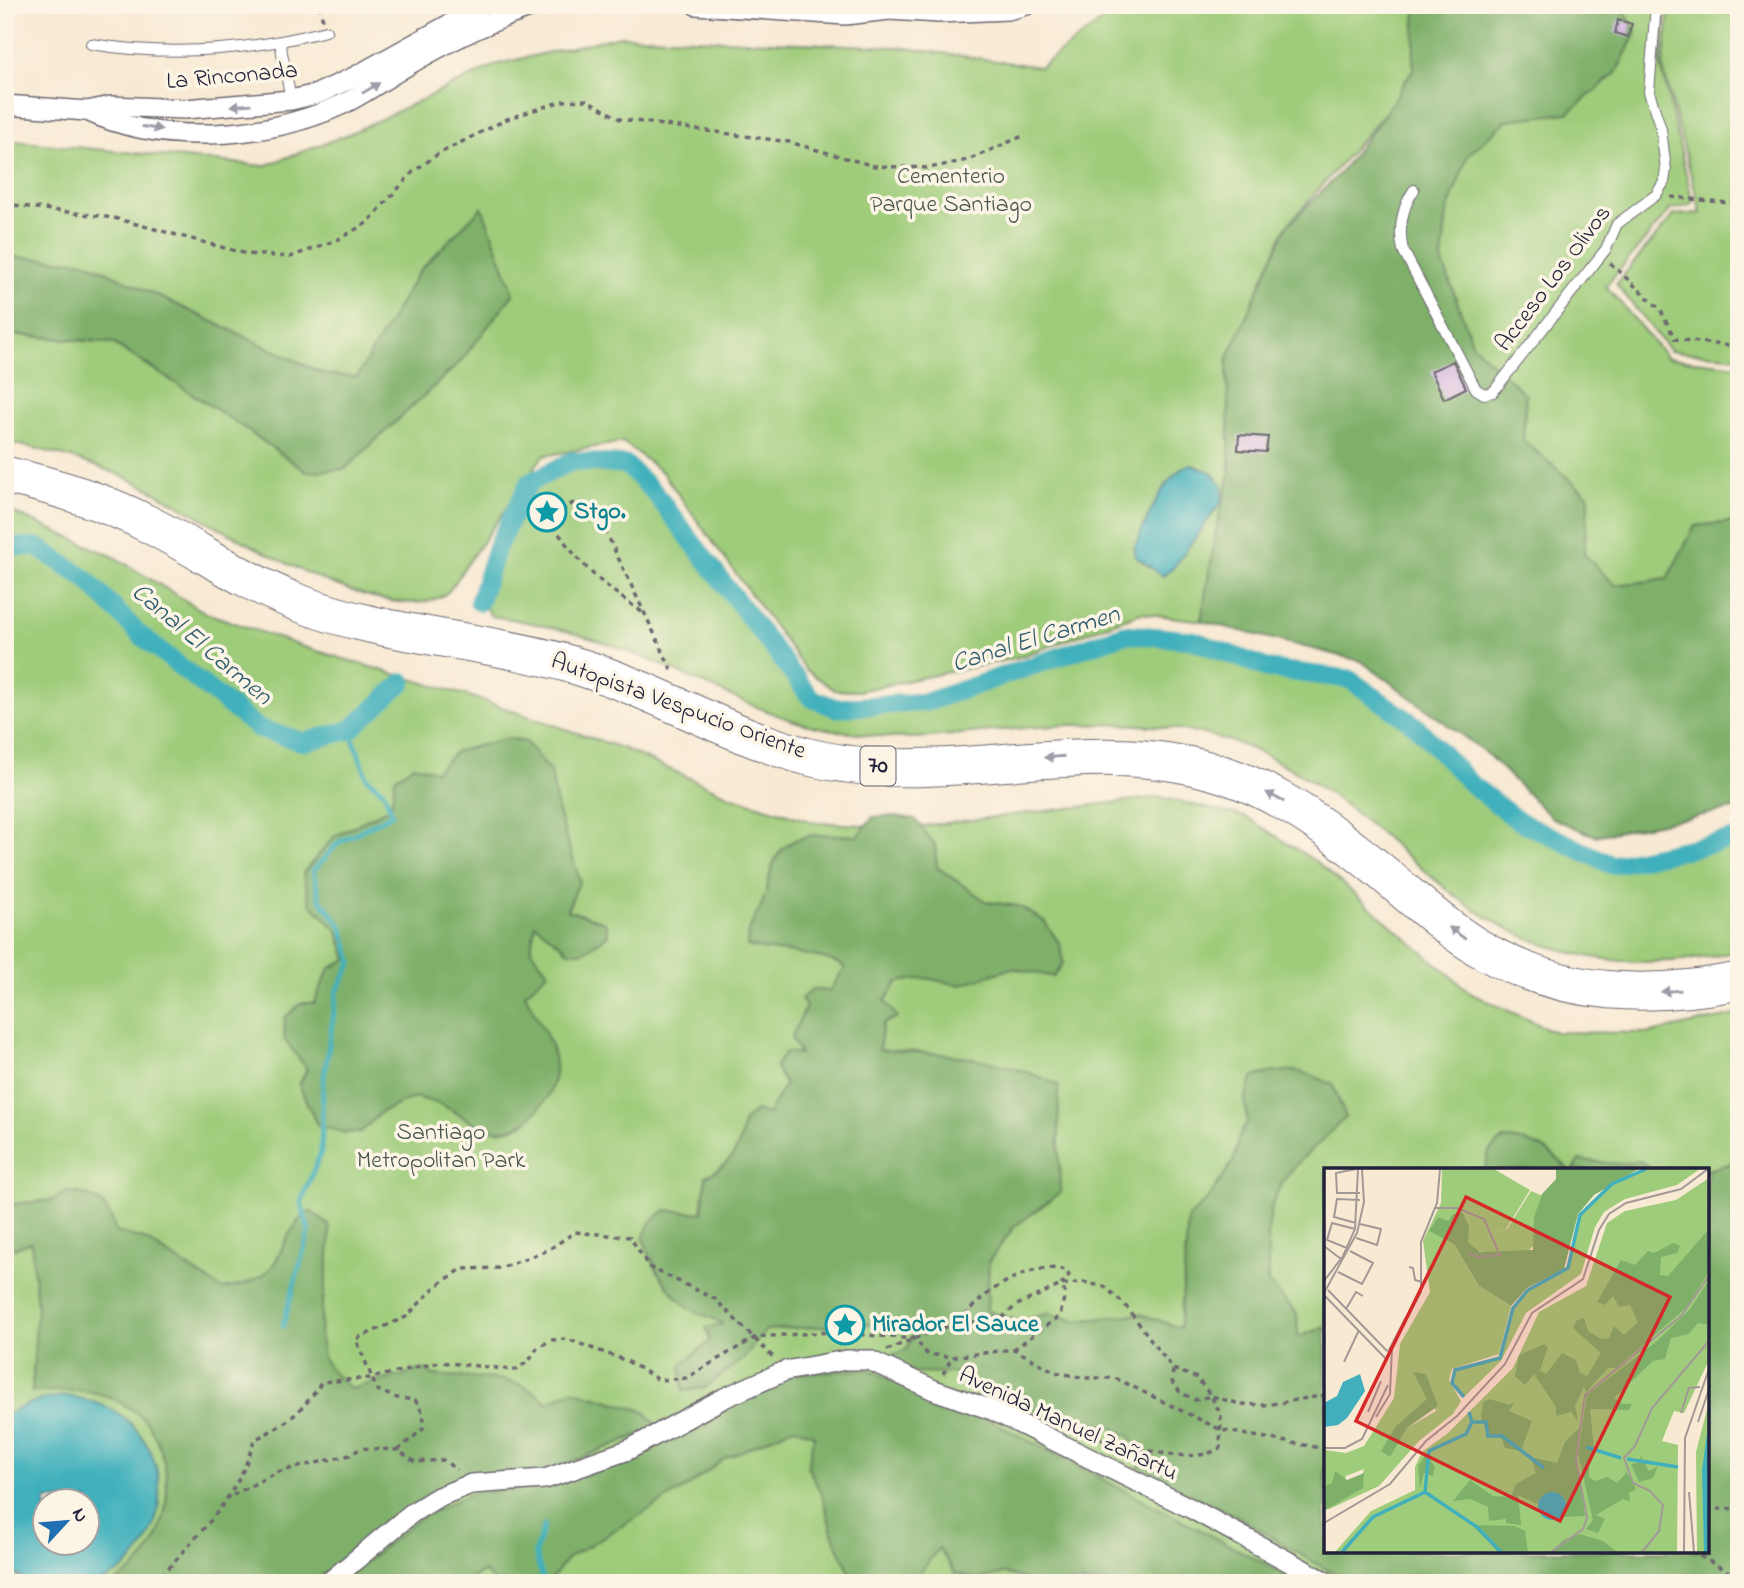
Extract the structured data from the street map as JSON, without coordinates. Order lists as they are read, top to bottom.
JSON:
{
  "streets": {
    "highway": ["Autopista Vespucio Oriente", "70"],
    "street": ["La Rinconada", "Avenida Manuel Zañartu"],
    "lane": ["Acceso Los Olivos"]
  },
  "one_way": ["Autopista Vespucio Oriente"],
  "water": ["Canal El Carmen"],
  "parks": ["Cementerio Parque Santiago", "Santiago Metropolitan Park"],
  "places": {
    "place": ["Stgo.", "Mirador El Sauce"]
  },
  "north": "top right"
}
